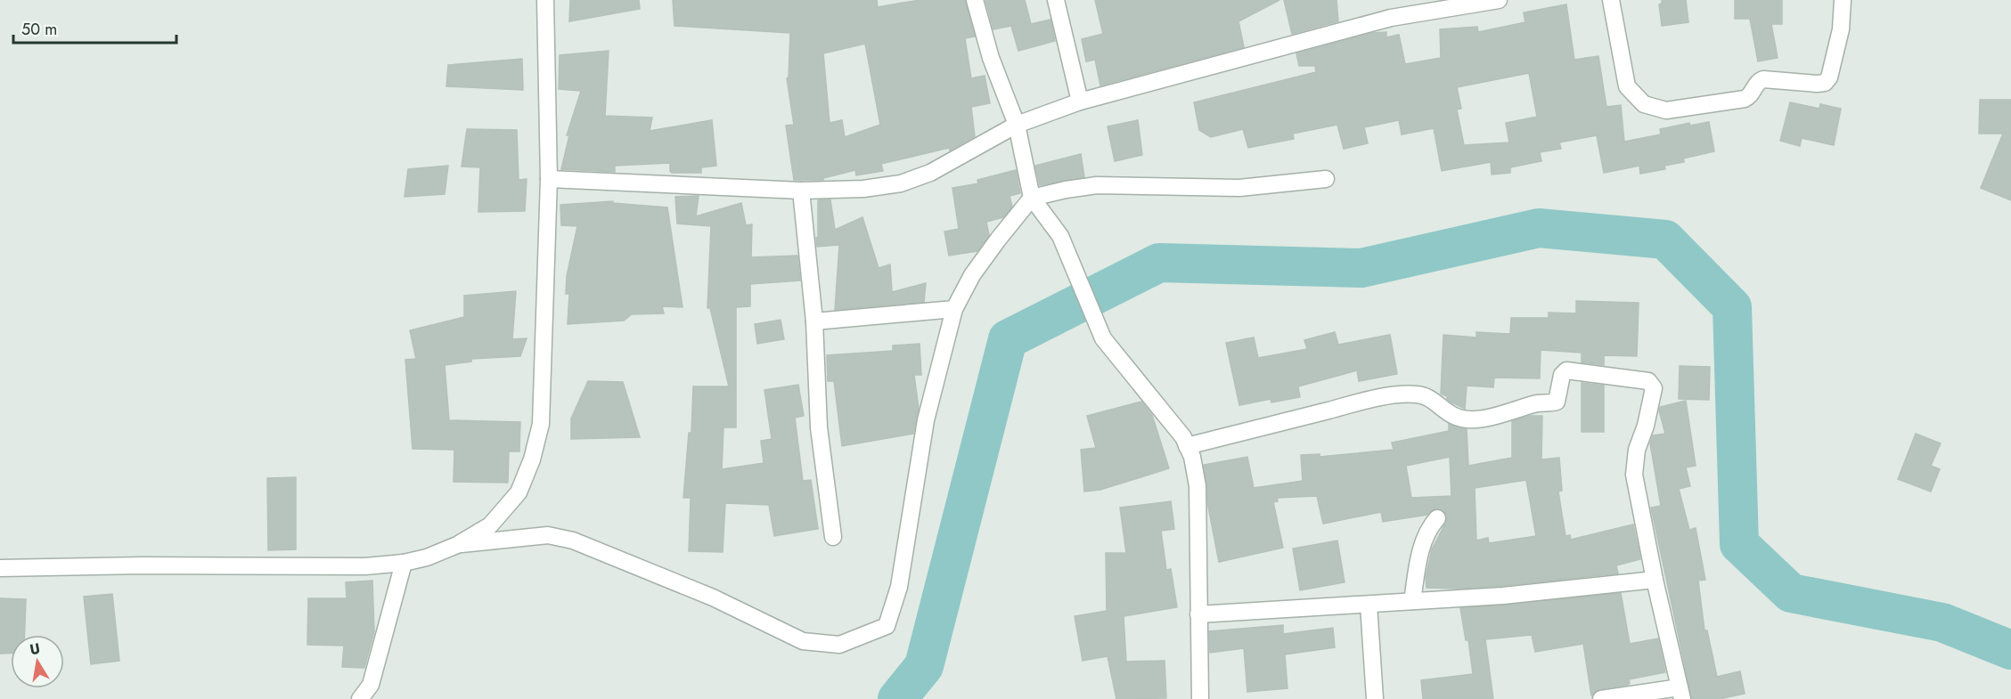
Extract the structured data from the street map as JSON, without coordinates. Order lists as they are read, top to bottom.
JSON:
{
  "scale_bar": "50 m",
  "north": "top"
}
